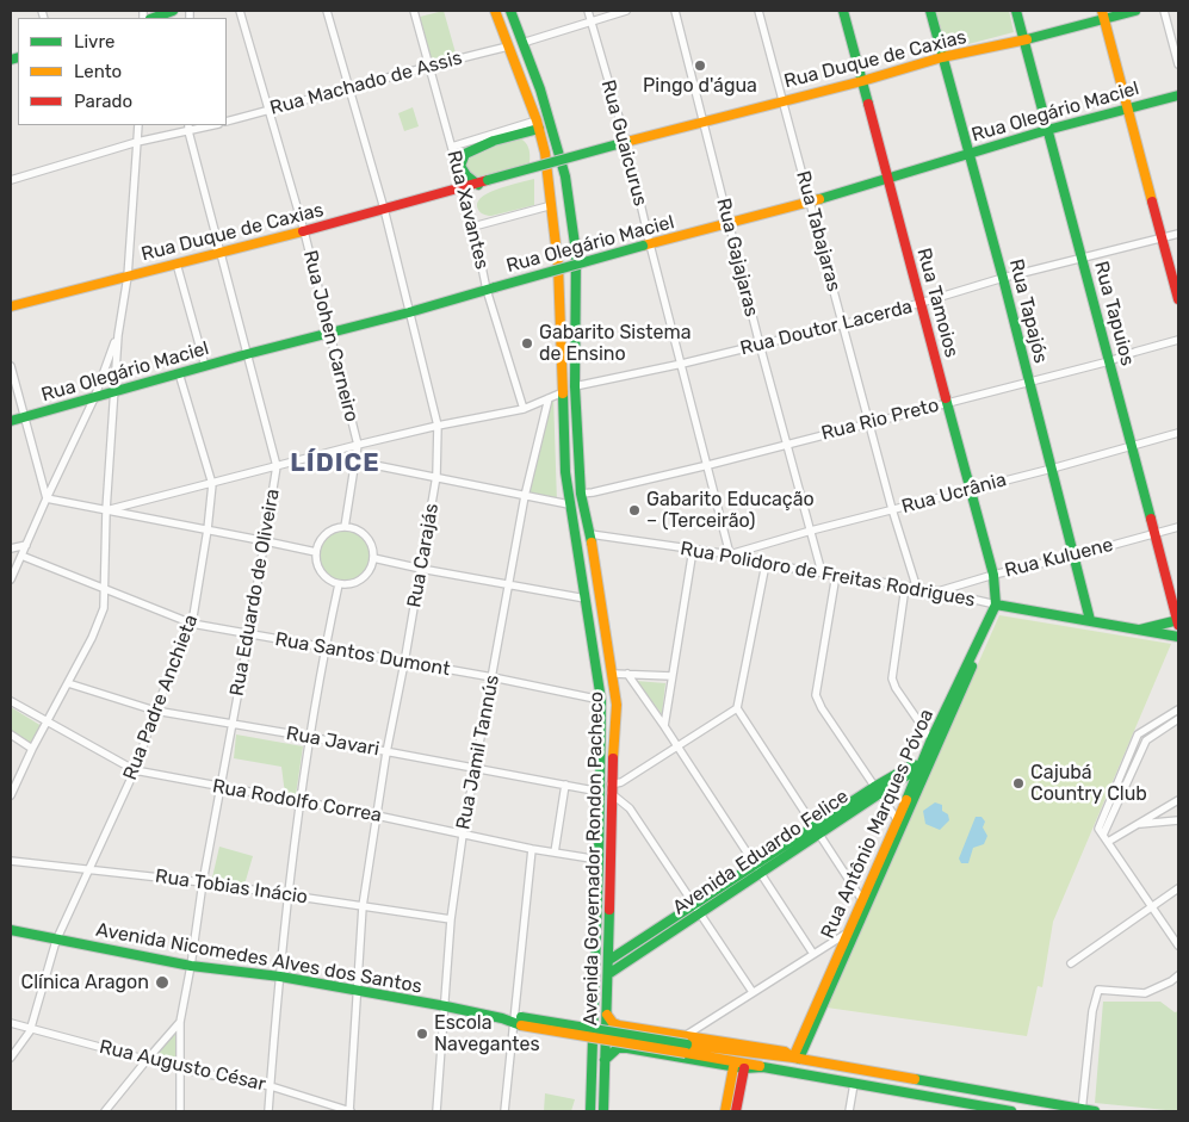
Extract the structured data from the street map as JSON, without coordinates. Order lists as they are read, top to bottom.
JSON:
{
  "streets": {
    "main road": [
      "Rua Duque de Caxias",
      "Rua Olegário Maciel",
      "Rua Tamoios",
      "Rua Tapajós",
      "Rua Tapuios",
      "Rua Antônio Marques Póvoa",
      "Avenida Eduardo Felice",
      "Avenida Governador Rondon Pacheco",
      "Avenida Nicomedes Alves dos Santos"
    ],
    "street": [
      "Rua Machado de Assis",
      "Rua Guaicurus",
      "Rua Xavantes",
      "Rua Tabajaras",
      "Rua Gajajaras",
      "Rua Doutor Lacerda",
      "Rua Johen Carneiro",
      "Rua Rio Preto",
      "Rua Ucrânia",
      "Rua Carajás",
      "Rua Kuluene",
      "Rua Polidoro de Freitas Rodrigues",
      "Rua Eduardo de Oliveira",
      "Rua Santos Dumont",
      "Rua Padre Anchieta",
      "Rua Javari",
      "Rua Jamil Tannús",
      "Rua Rodolfo Correa",
      "Rua Tobias Inácio",
      "Rua Augusto César"
    ]
  },
  "crossings": [
    ["Rua Duque de Caxias", "Rua Guaicurus"],
    ["Rua Duque de Caxias", "Rua Xavantes"],
    ["Rua Duque de Caxias", "Rua Tabajaras"],
    ["Rua Duque de Caxias", "Rua Gajajaras"],
    ["Rua Duque de Caxias", "Rua Tamoios"],
    ["Rua Duque de Caxias", "Rua Tapajós"],
    ["Rua Duque de Caxias", "Rua Tapuios"],
    ["Rua Duque de Caxias", "Rua Johen Carneiro"],
    ["Rua Duque de Caxias", "Rua Carajás"],
    ["Rua Duque de Caxias", "Rua Eduardo de Oliveira"],
    ["Rua Machado de Assis", "Rua Xavantes"],
    ["Rua Machado de Assis", "Rua Johen Carneiro"],
    ["Rua Machado de Assis", "Rua Carajás"],
    ["Rua Machado de Assis", "Avenida Governador Rondon Pacheco"],
    ["Rua Olegário Maciel", "Rua Guaicurus"],
    ["Rua Olegário Maciel", "Rua Xavantes"],
    ["Rua Olegário Maciel", "Rua Tabajaras"],
    ["Rua Olegário Maciel", "Rua Gajajaras"],
    ["Rua Olegário Maciel", "Rua Tamoios"],
    ["Rua Olegário Maciel", "Rua Tapajós"],
    ["Rua Olegário Maciel", "Rua Tapuios"],
    ["Rua Olegário Maciel", "Rua Johen Carneiro"],
    ["Rua Olegário Maciel", "Rua Carajás"],
    ["Rua Olegário Maciel", "Rua Eduardo de Oliveira"],
    ["Rua Olegário Maciel", "Rua Padre Anchieta"],
    ["Rua Guaicurus", "Rua Doutor Lacerda"],
    ["Rua Guaicurus", "Rua Rio Preto"],
    ["Rua Guaicurus", "Rua Ucrânia"],
    ["Rua Guaicurus", "Rua Polidoro de Freitas Rodrigues"],
    ["Rua Tabajaras", "Rua Doutor Lacerda"],
    ["Rua Tabajaras", "Rua Rio Preto"],
    ["Rua Tabajaras", "Rua Ucrânia"],
    ["Rua Tabajaras", "Rua Polidoro de Freitas Rodrigues"],
    ["Rua Gajajaras", "Rua Doutor Lacerda"],
    ["Rua Gajajaras", "Rua Rio Preto"],
    ["Rua Gajajaras", "Rua Ucrânia"],
    ["Rua Gajajaras", "Rua Polidoro de Freitas Rodrigues"],
    ["Rua Tamoios", "Rua Doutor Lacerda"],
    ["Rua Tamoios", "Rua Rio Preto"],
    ["Rua Tamoios", "Rua Ucrânia"],
    ["Rua Tamoios", "Rua Kuluene"],
    ["Rua Tamoios", "Rua Polidoro de Freitas Rodrigues"],
    ["Rua Tamoios", "Rua Antônio Marques Póvoa"],
    ["Rua Tapajós", "Rua Doutor Lacerda"],
    ["Rua Tapajós", "Rua Rio Preto"],
    ["Rua Tapajós", "Rua Ucrânia"],
    ["Rua Tapajós", "Rua Kuluene"],
    ["Rua Tapuios", "Rua Doutor Lacerda"],
    ["Rua Tapuios", "Rua Rio Preto"],
    ["Rua Tapuios", "Rua Ucrânia"],
    ["Rua Tapuios", "Rua Kuluene"],
    ["Rua Doutor Lacerda", "Avenida Governador Rondon Pacheco"],
    ["Rua Rio Preto", "Avenida Governador Rondon Pacheco"],
    ["Rua Ucrânia", "Rua Polidoro de Freitas Rodrigues"],
    ["Rua Carajás", "Rua Santos Dumont"],
    ["Rua Carajás", "Rua Javari"],
    ["Rua Carajás", "Rua Rodolfo Correa"],
    ["Rua Carajás", "Rua Tobias Inácio"],
    ["Rua Carajás", "Avenida Nicomedes Alves dos Santos"],
    ["Rua Carajás", "Rua Augusto César"],
    ["Rua Kuluene", "Rua Polidoro de Freitas Rodrigues"],
    ["Rua Polidoro de Freitas Rodrigues", "Rua Antônio Marques Póvoa"],
    ["Rua Polidoro de Freitas Rodrigues", "Avenida Governador Rondon Pacheco"],
    ["Rua Eduardo de Oliveira", "Rua Santos Dumont"],
    ["Rua Eduardo de Oliveira", "Rua Javari"],
    ["Rua Eduardo de Oliveira", "Rua Rodolfo Correa"],
    ["Rua Eduardo de Oliveira", "Rua Tobias Inácio"],
    ["Rua Eduardo de Oliveira", "Avenida Nicomedes Alves dos Santos"],
    ["Rua Eduardo de Oliveira", "Rua Augusto César"],
    ["Rua Santos Dumont", "Rua Padre Anchieta"],
    ["Rua Santos Dumont", "Rua Jamil Tannús"],
    ["Rua Santos Dumont", "Avenida Governador Rondon Pacheco"],
    ["Rua Padre Anchieta", "Rua Javari"],
    ["Rua Padre Anchieta", "Rua Rodolfo Correa"],
    ["Rua Padre Anchieta", "Rua Tobias Inácio"],
    ["Rua Padre Anchieta", "Avenida Nicomedes Alves dos Santos"],
    ["Rua Padre Anchieta", "Rua Augusto César"],
    ["Rua Javari", "Rua Jamil Tannús"],
    ["Rua Javari", "Avenida Governador Rondon Pacheco"],
    ["Rua Jamil Tannús", "Rua Rodolfo Correa"],
    ["Rua Jamil Tannús", "Rua Tobias Inácio"],
    ["Rua Jamil Tannús", "Avenida Nicomedes Alves dos Santos"],
    ["Rua Rodolfo Correa", "Avenida Governador Rondon Pacheco"],
    ["Rua Antônio Marques Póvoa", "Avenida Eduardo Felice"],
    ["Rua Antônio Marques Póvoa", "Avenida Nicomedes Alves dos Santos"],
    ["Avenida Eduardo Felice", "Avenida Governador Rondon Pacheco"],
    ["Avenida Governador Rondon Pacheco", "Avenida Nicomedes Alves dos Santos"]
  ],
  "districts": ["LÍDICE"],
  "places": [
    "Pingo d'água",
    "Gabarito Sistema de Ensino",
    "Gabarito Educação – (Terceirão)",
    "Cajubá Country Club",
    "Clínica Aragon",
    "Escola Navegantes"
  ],
  "legend": ["Livre", "Lento", "Parado"]
}
